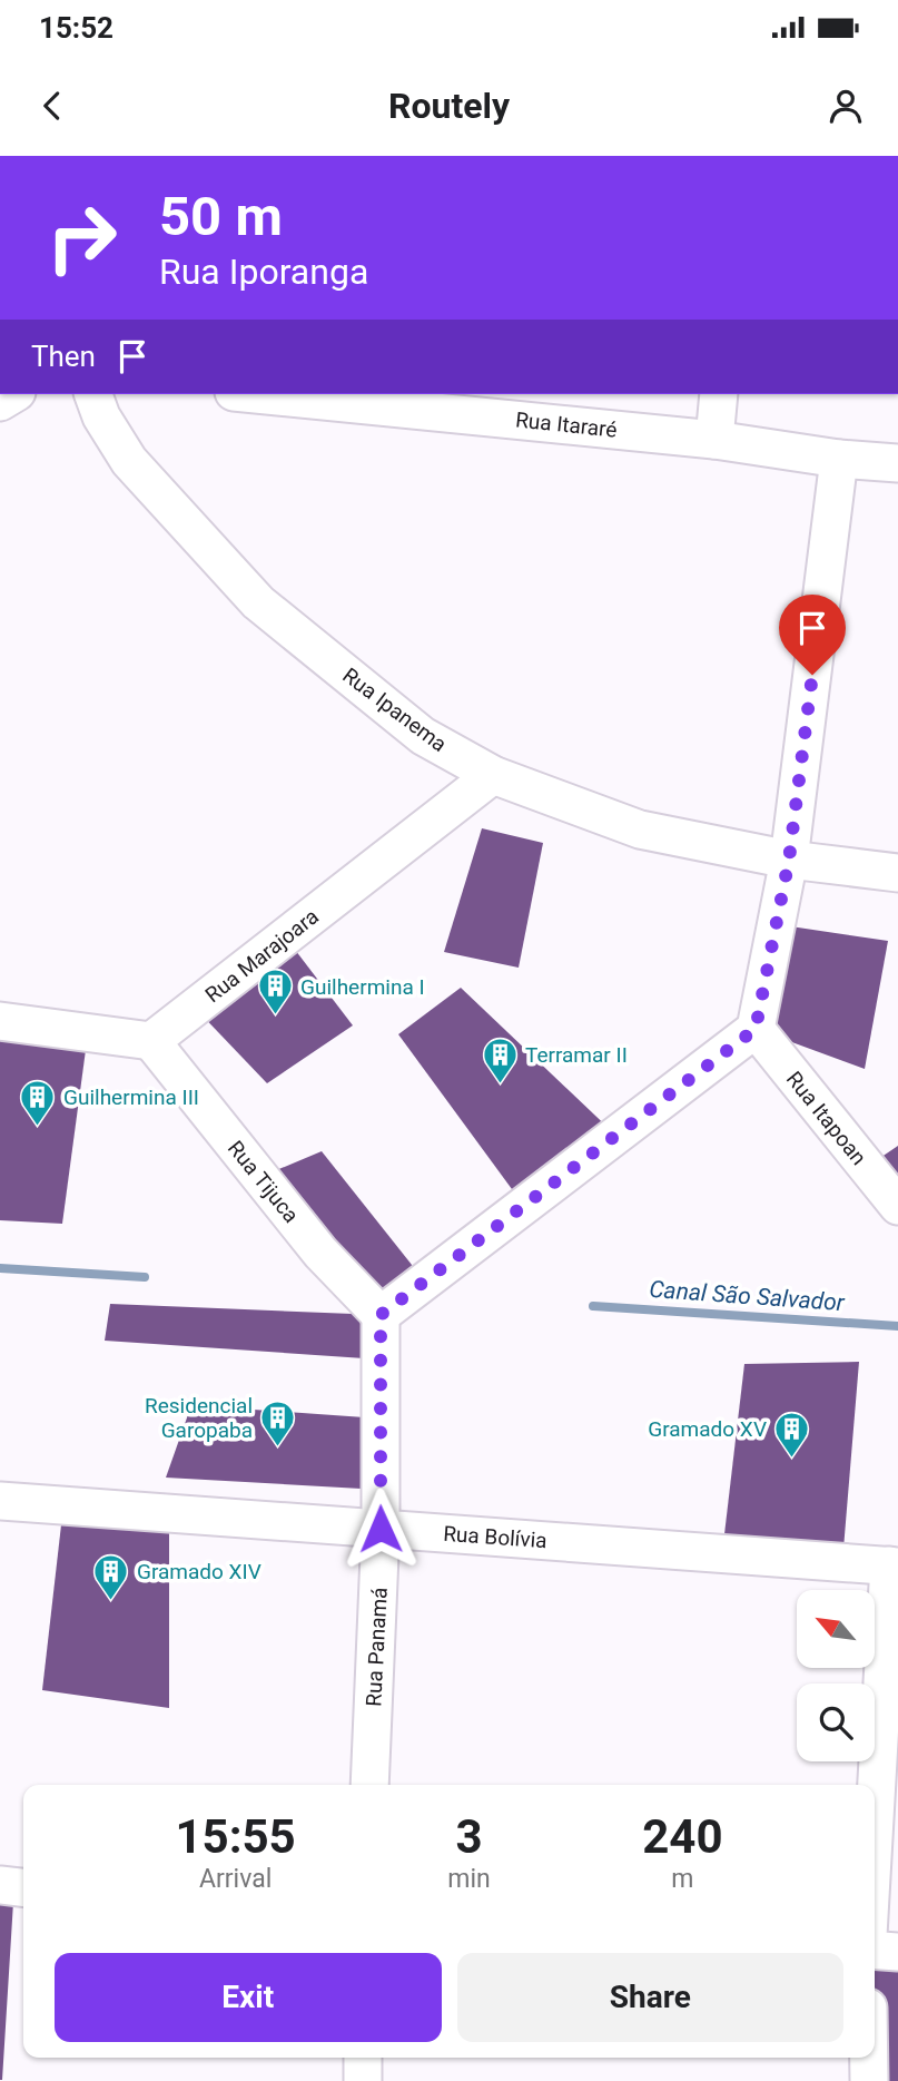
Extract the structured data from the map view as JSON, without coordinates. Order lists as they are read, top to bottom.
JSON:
{
  "streets": {
    "street": [
      "Rua Itararé",
      "Rua Ipanema",
      "Rua Marajoara",
      "Rua Itapoan",
      "Rua Tijuca",
      "Rua Bolívia",
      "Rua Panamá"
    ]
  },
  "crossings": [
    ["Rua Ipanema", "Rua Marajoara"],
    ["Rua Marajoara", "Rua Tijuca"],
    ["Rua Tijuca", "Rua Panamá"],
    ["Rua Bolívia", "Rua Panamá"]
  ],
  "water": ["Canal São Salvador"],
  "places": {
    "building": [
      "Guilhermina I",
      "Terramar II",
      "Guilhermina III",
      "Residencial Garopaba",
      "Gramado XV",
      "Gramado XIV"
    ]
  },
  "north": "top left",
  "page": {
    "status": "15:52",
    "header": "Routely",
    "turn": ["50 m", "Rua Iporanga"],
    "then": "Then",
    "eta": [
      "15:55",
      "Arrival",
      "3",
      "min",
      "240",
      "m"
    ],
    "buttons": ["Exit", "Share"]
  }
}
